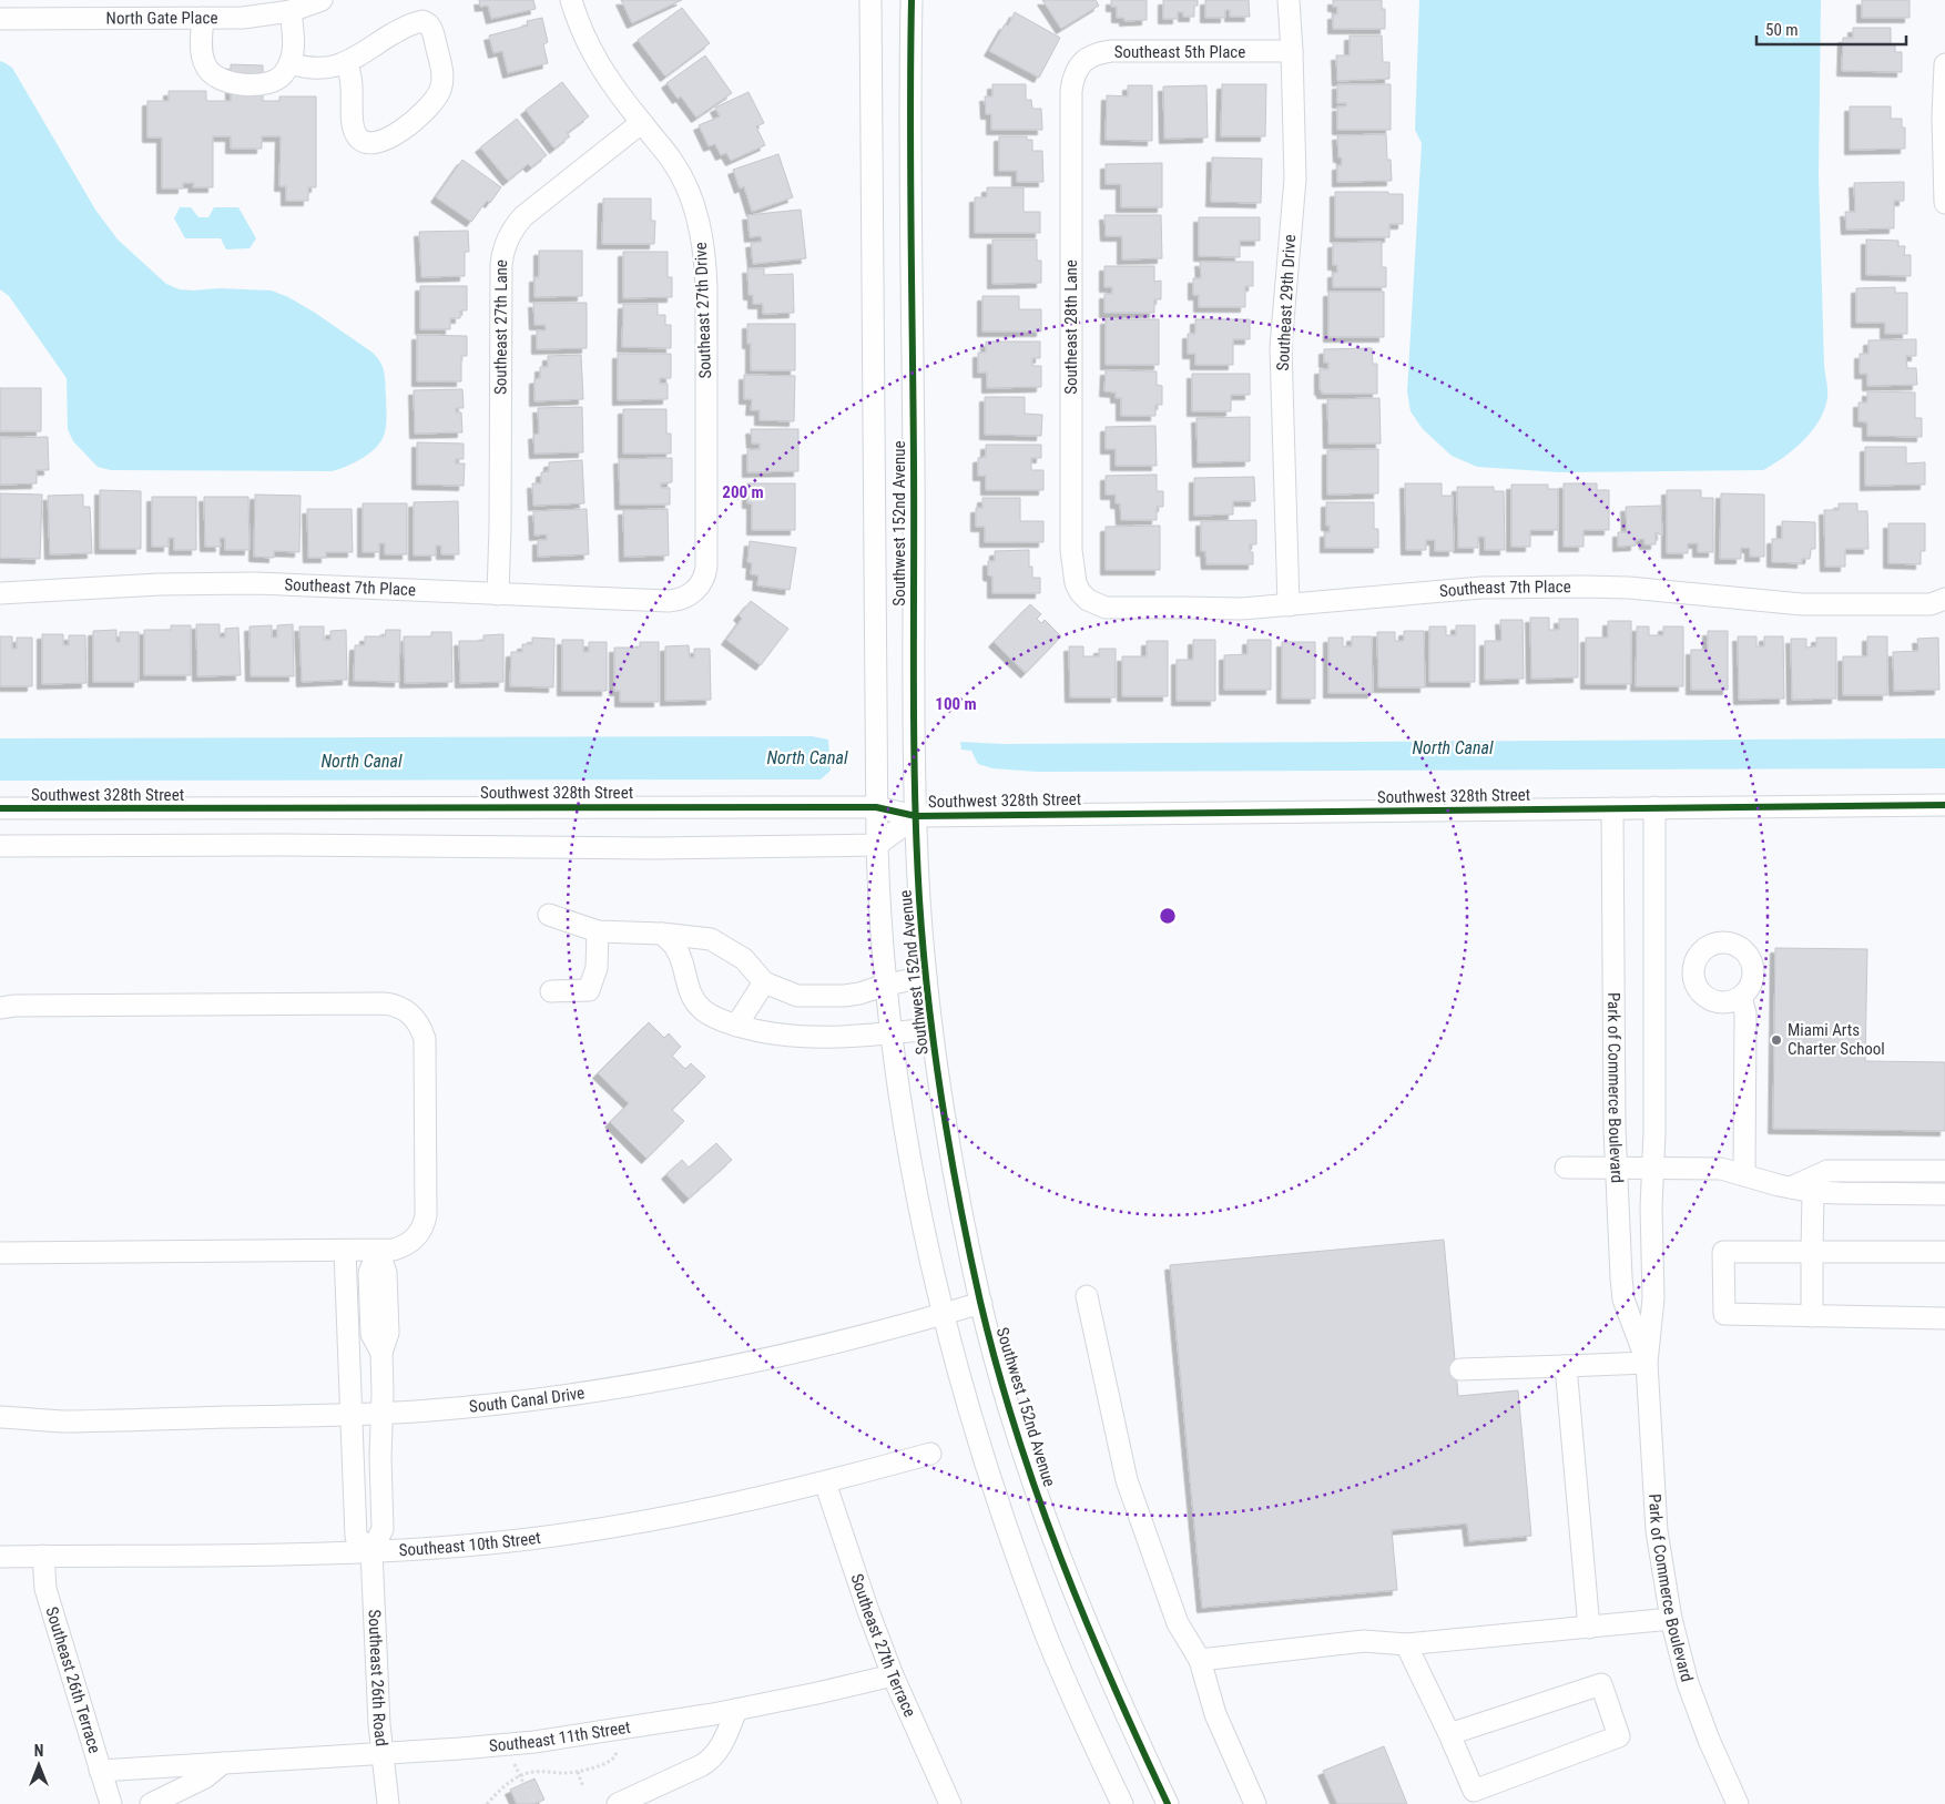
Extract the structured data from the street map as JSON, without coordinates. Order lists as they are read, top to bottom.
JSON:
{
  "streets": {
    "street": [
      "North Gate Place",
      "Southeast 5th Place",
      "Southeast 29th Drive",
      "Southeast 27th Drive",
      "Southeast 27th Lane",
      "Southeast 28th Lane",
      "Southwest 152nd Avenue",
      "Southeast 7th Place",
      "Southwest 328th Street",
      "Park of Commerce Boulevard",
      "South Canal Drive",
      "Southeast 10th Street",
      "Southeast 27th Terrace",
      "Southeast 26th Road",
      "Southeast 26th Terrace",
      "Southeast 11th Street"
    ]
  },
  "crossings": [
    ["Southeast 5th Place", "Southeast 29th Drive"],
    ["Southeast 5th Place", "Southeast 28th Lane"],
    ["Southeast 29th Drive", "Southeast 7th Place"],
    ["Southeast 27th Drive", "Southeast 27th Lane"],
    ["Southeast 27th Drive", "Southeast 7th Place"],
    ["Southeast 27th Lane", "Southeast 7th Place"],
    ["Southeast 28th Lane", "Southeast 7th Place"],
    ["Southwest 152nd Avenue", "Southwest 328th Street"],
    ["Southwest 152nd Avenue", "South Canal Drive"],
    ["Southwest 328th Street", "Park of Commerce Boulevard"],
    ["South Canal Drive", "Southeast 26th Road"],
    ["Southeast 10th Street", "Southeast 27th Terrace"],
    ["Southeast 10th Street", "Southeast 26th Road"],
    ["Southeast 10th Street", "Southeast 26th Terrace"],
    ["Southeast 27th Terrace", "Southeast 11th Street"],
    ["Southeast 26th Road", "Southeast 11th Street"],
    ["Southeast 26th Terrace", "Southeast 11th Street"]
  ],
  "water": ["North Canal"],
  "places": ["Miami Arts Charter School"],
  "scale_bar": "50 m",
  "north": "top",
  "rings": ["200 m", "100 m"]
}
